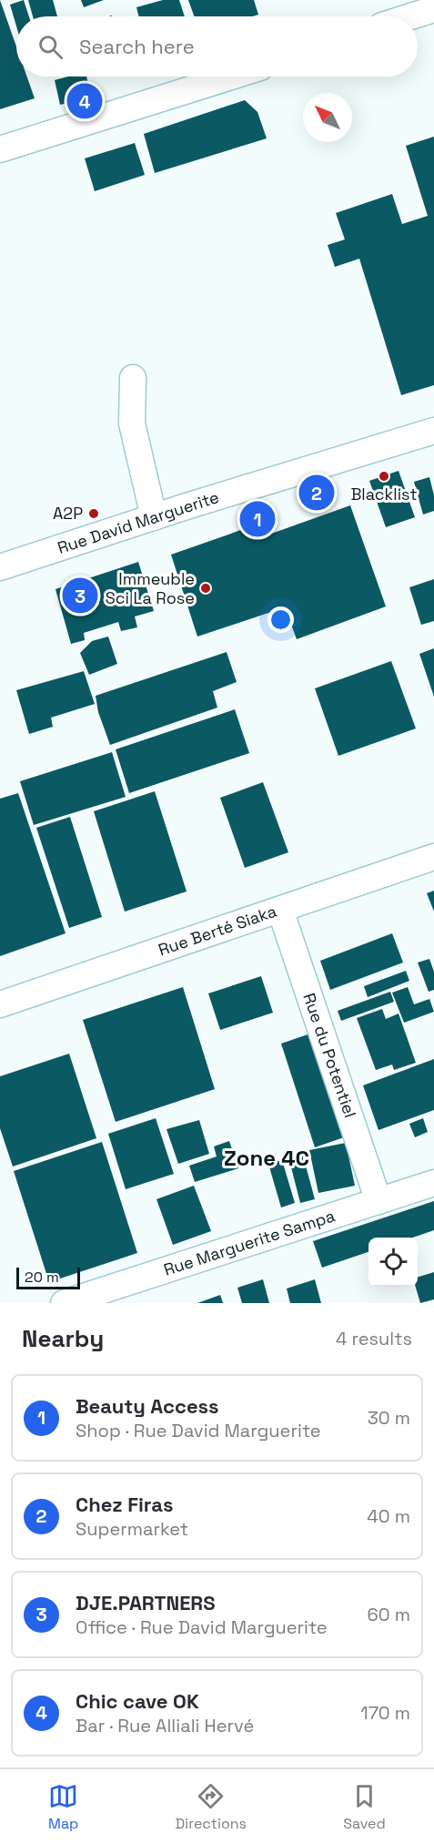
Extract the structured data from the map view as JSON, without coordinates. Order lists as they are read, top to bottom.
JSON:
{
  "streets": {
    "street": [
      "Rue David Marguerite",
      "Rue Berté Siaka",
      "Rue du Potentiel",
      "Rue Marguerite Sampa"
    ]
  },
  "crossings": [
    ["Rue Berté Siaka", "Rue du Potentiel"],
    ["Rue du Potentiel", "Rue Marguerite Sampa"]
  ],
  "districts": ["Zone 4C"],
  "places": ["Blacklist", "A2P", "Immeuble Sci La Rose"],
  "scale_bar": "20 m",
  "north": "top left",
  "page": {
    "search": "Search here",
    "pins": [
      "4",
      "2",
      "1",
      "3"
    ],
    "scale": "20 m",
    "heading": ["Nearby", "4 results"],
    "list": [
      {
        "mark": "1",
        "name": "Beauty Access",
        "note": "Shop · Rue David Marguerite",
        "value": "30 m"
      },
      {
        "mark": "2",
        "name": "Chez Firas",
        "note": "Supermarket",
        "value": "40 m"
      },
      {
        "mark": "3",
        "name": "DJE.PARTNERS",
        "note": "Office · Rue David Marguerite",
        "value": "60 m"
      },
      {
        "mark": "4",
        "name": "Chic cave OK",
        "note": "Bar · Rue Alliali Hervé",
        "value": "170 m"
      }
    ],
    "nav": ["Map", "Directions", "Saved"]
  }
}
